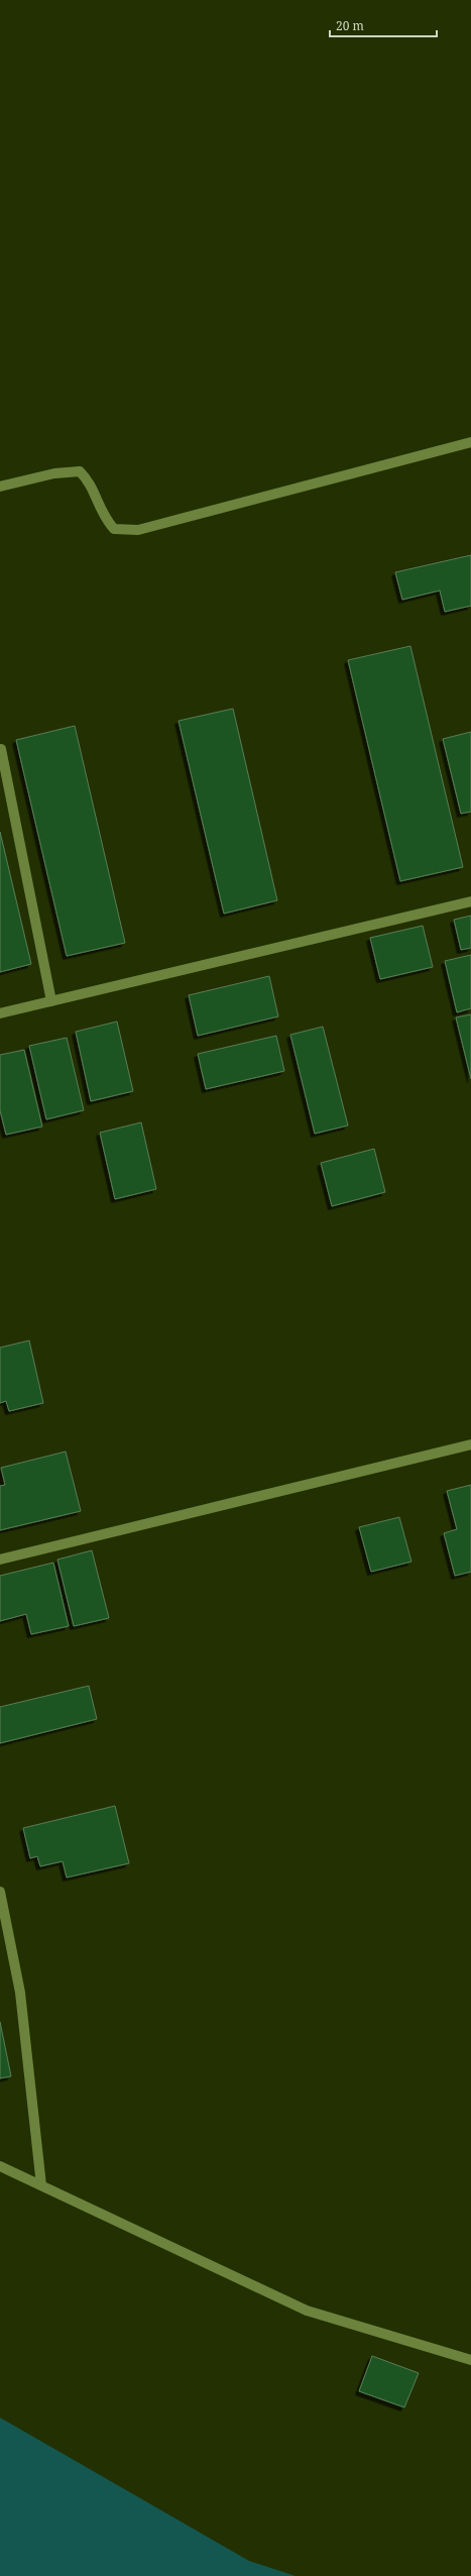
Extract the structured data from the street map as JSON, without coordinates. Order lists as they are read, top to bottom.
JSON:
{
  "scale_bar": "20 m"
}
